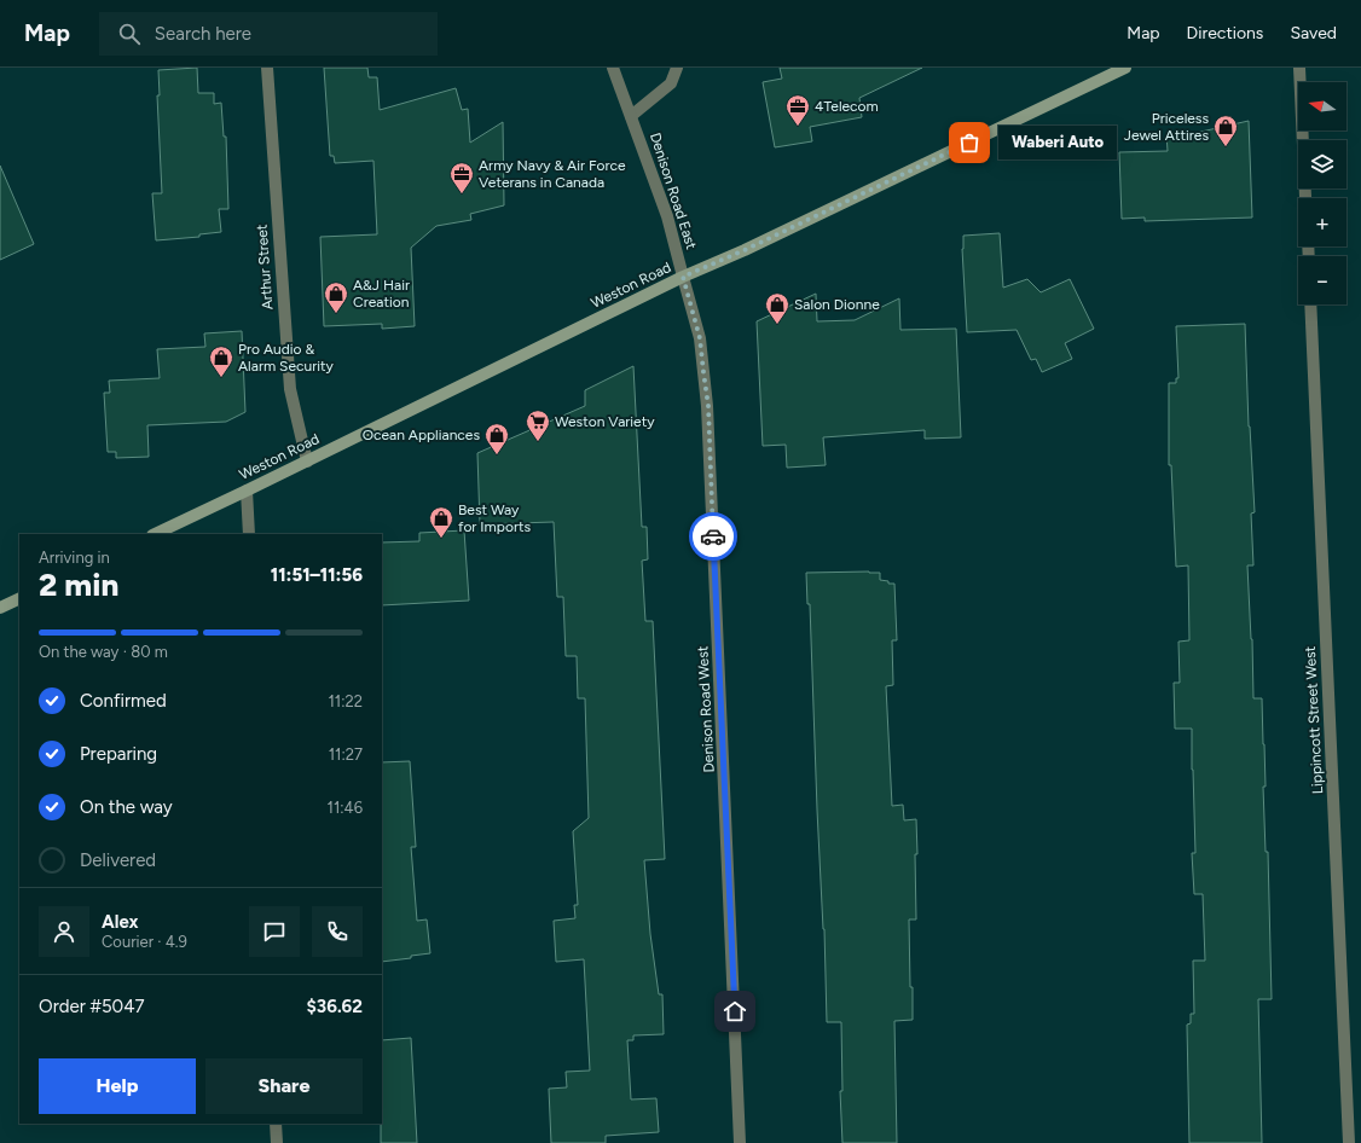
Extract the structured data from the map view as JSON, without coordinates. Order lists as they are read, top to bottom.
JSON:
{
  "streets": {
    "main road": ["Weston Road"],
    "street": [
      "Denison Road East",
      "Arthur Street",
      "Denison Road West",
      "Lippincott Street West"
    ]
  },
  "crossings": [
    ["Denison Road East", "Weston Road"],
    ["Denison Road East", "Denison Road West"],
    ["Arthur Street", "Weston Road"],
    ["Weston Road", "Denison Road West"]
  ],
  "places": {
    "office": ["4Telecom", "Army Navy & Air Force Veterans in Canada"],
    "other": ["Waberi Auto"],
    "shop": [
      "Priceless Jewel Attires",
      "A&J Hair Creation",
      "Salon Dionne",
      "Pro Audio & Alarm Security",
      "Ocean Appliances",
      "Best Way for Imports"
    ],
    "supermarket": ["Weston Variety"]
  },
  "north": "left",
  "page": {
    "header": "Map",
    "search": "Search here",
    "nav": ["Map", "Directions", "Saved"],
    "map_buttons": ["+", "−"],
    "bubble": "Waberi Auto",
    "heading": ["2 min", "Arriving in", "11:51–11:56"],
    "panel": [
      "Alex",
      "Courier · 4.9",
      "Order #5047",
      "$36.62"
    ],
    "bar": "On the way · 80 m",
    "list": [
      ["Confirmed", "11:22"],
      ["Preparing", "11:27"],
      ["On the way", "11:46"],
      "Delivered"
    ],
    "buttons": ["Help", "Share"]
  }
}
